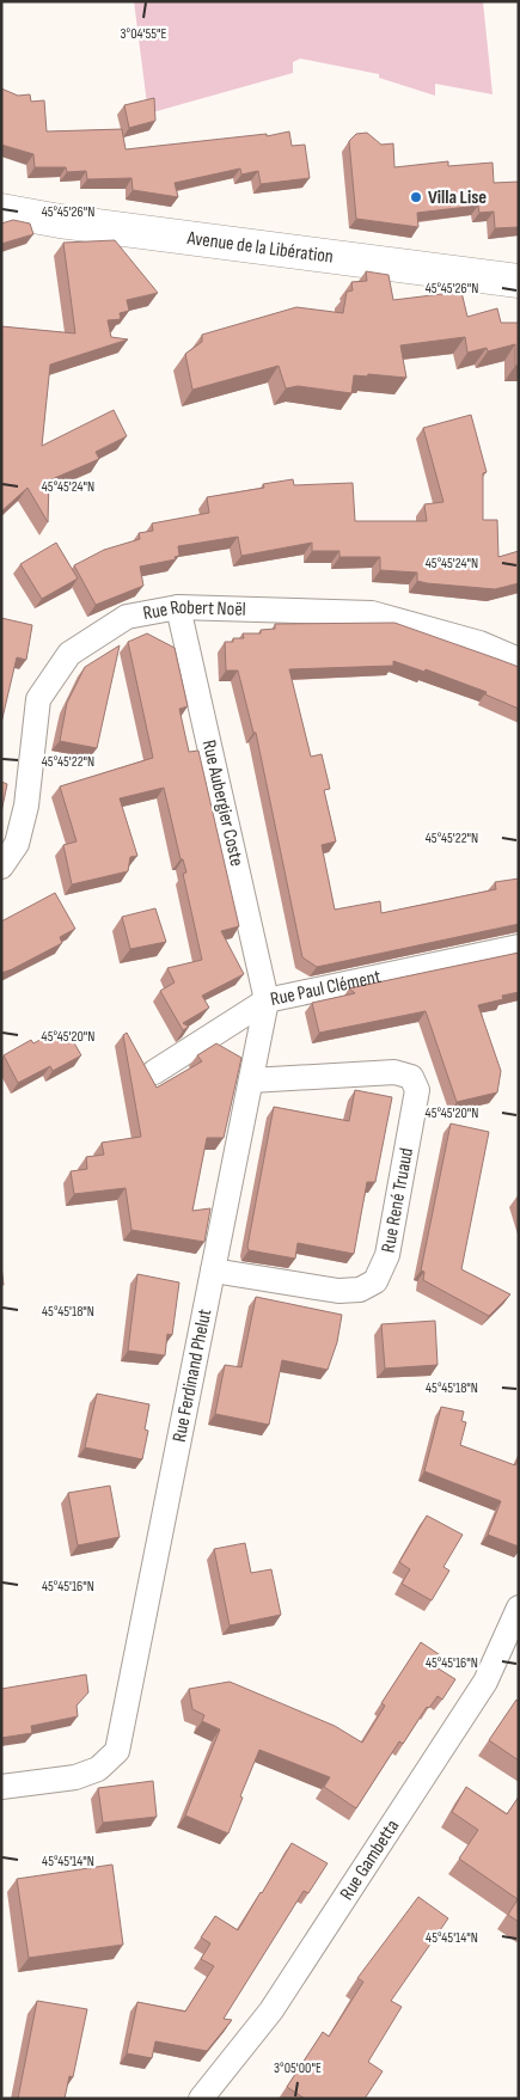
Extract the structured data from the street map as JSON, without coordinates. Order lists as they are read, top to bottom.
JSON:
{
  "streets": {
    "main road": ["Avenue de la Libération"],
    "street": [
      "Rue Robert Noël",
      "Rue Aubergier Coste",
      "Rue Paul Clément",
      "Rue René Truaud",
      "Rue Ferdinand Phelut",
      "Rue Gambetta"
    ]
  },
  "crossings": [
    ["Rue Robert Noël", "Rue Aubergier Coste"],
    ["Rue Aubergier Coste", "Rue Paul Clément"],
    ["Rue Aubergier Coste", "Rue Ferdinand Phelut"],
    ["Rue Paul Clément", "Rue Ferdinand Phelut"],
    ["Rue René Truaud", "Rue Ferdinand Phelut"]
  ],
  "places": ["Villa Lise"],
  "coordinates": [
    "3°04'55\"E",
    "45°45'26\"N",
    "45°45'24\"N",
    "45°45'22\"N",
    "45°45'20\"N",
    "45°45'18\"N",
    "45°45'16\"N",
    "45°45'14\"N",
    "3°05'00\"E"
  ]
}
